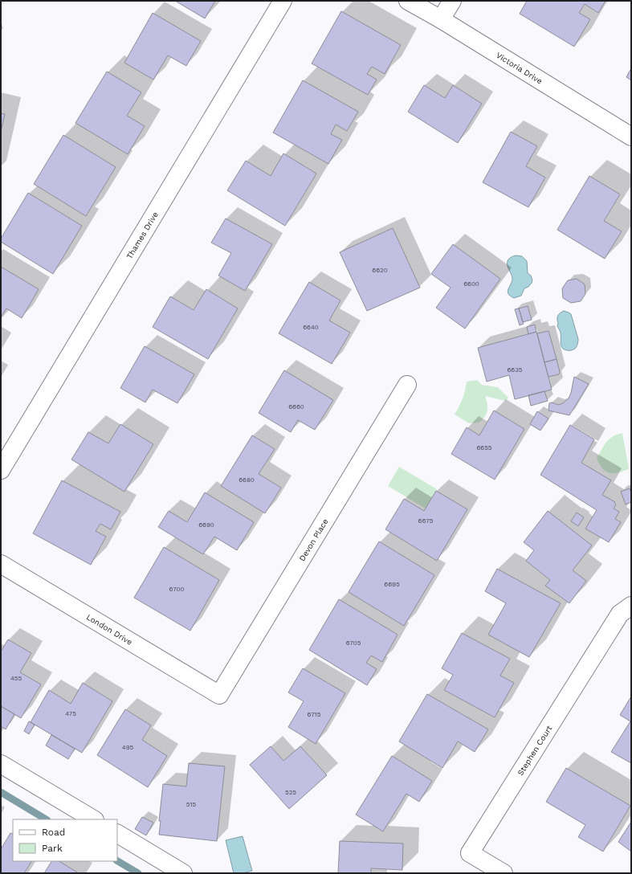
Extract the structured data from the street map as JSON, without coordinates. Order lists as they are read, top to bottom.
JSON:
{
  "streets": {
    "street": [
      "Victoria Drive",
      "Thames Drive",
      "Devon Place",
      "London Drive",
      "Stephen Court"
    ]
  },
  "crossings": [
    ["Devon Place", "London Drive"]
  ],
  "house_numbers": [
    "6620",
    "6600",
    "6640",
    "6635",
    "6660",
    "6655",
    "6680",
    "6675",
    "6690",
    "6695",
    "6700",
    "6705",
    "455",
    "475",
    "6715",
    "495",
    "525",
    "515"
  ],
  "legend": ["Road", "Park"]
}
